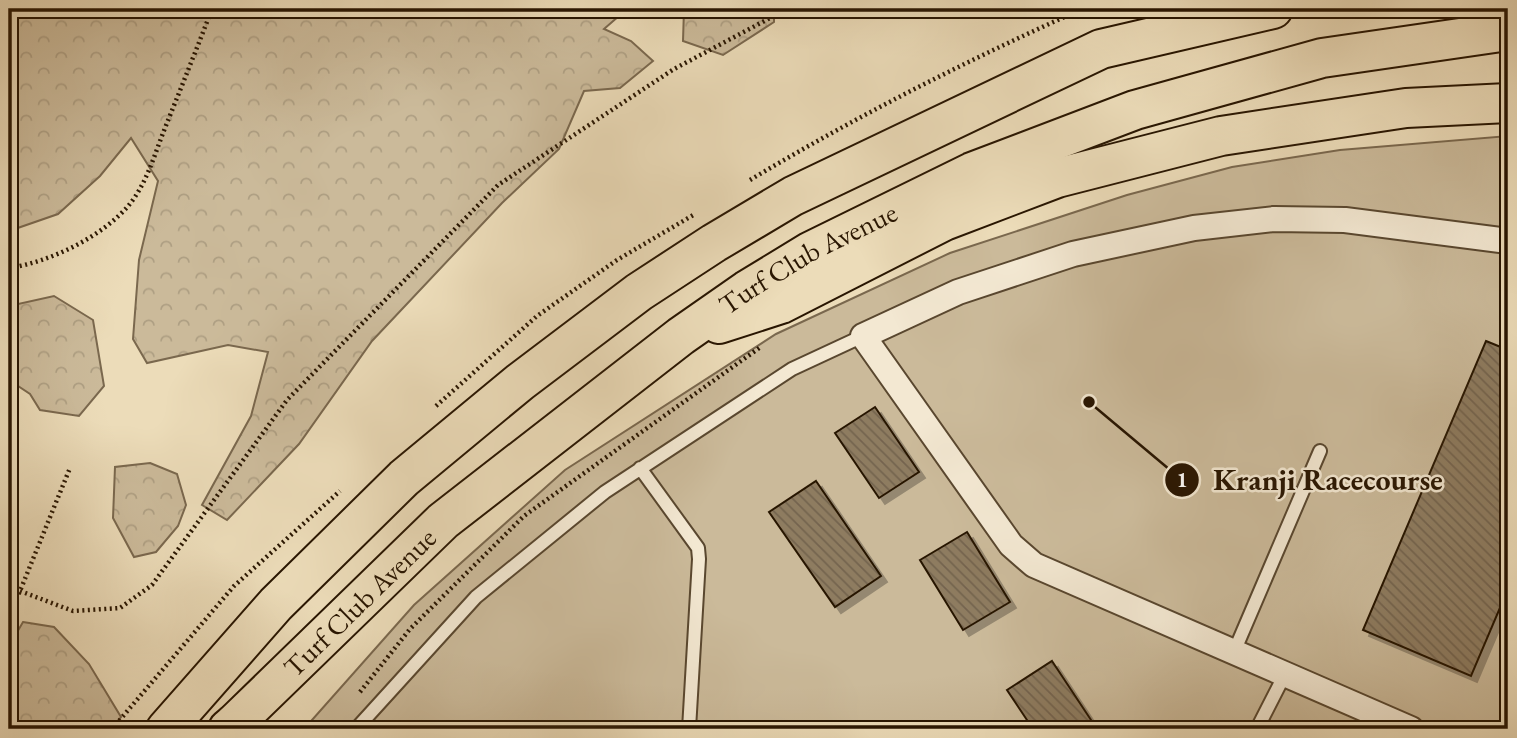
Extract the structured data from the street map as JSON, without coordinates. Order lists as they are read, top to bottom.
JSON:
{
  "streets": {
    "main road": ["Turf Club Avenue"]
  },
  "places": ["Kranji Racecourse"]
}
